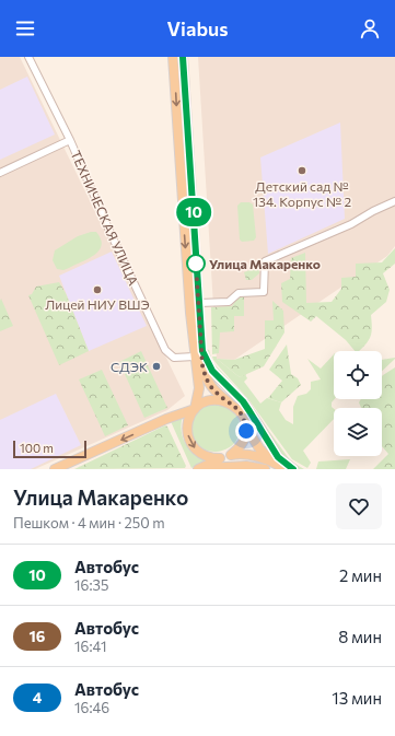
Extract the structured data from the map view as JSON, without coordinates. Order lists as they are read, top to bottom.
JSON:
{
  "streets": {
    "street": ["ТЕХНИЧЕСКАЯ УЛИЦА"]
  },
  "places": [
    "Детский сад № 134. Корпус № 2",
    "Улица Макаренко",
    "Лицей НИУ ВШЭ",
    "СДЭК"
  ],
  "lines": ["bus line 10"],
  "scale_bar": "100 m",
  "page": {
    "header": "Viabus",
    "on_map": "10",
    "scale": "100 m",
    "heading": ["Улица Макаренко", "Пешком · 4 мин · 250 m"],
    "list": [
      {
        "mark": "10",
        "name": "Автобус",
        "note": "16:35",
        "value": "2 мин"
      },
      {
        "mark": "16",
        "name": "Автобус",
        "note": "16:41",
        "value": "8 мин"
      },
      {
        "mark": "4",
        "name": "Автобус",
        "note": "16:46",
        "value": "13 мин"
      }
    ]
  }
}
